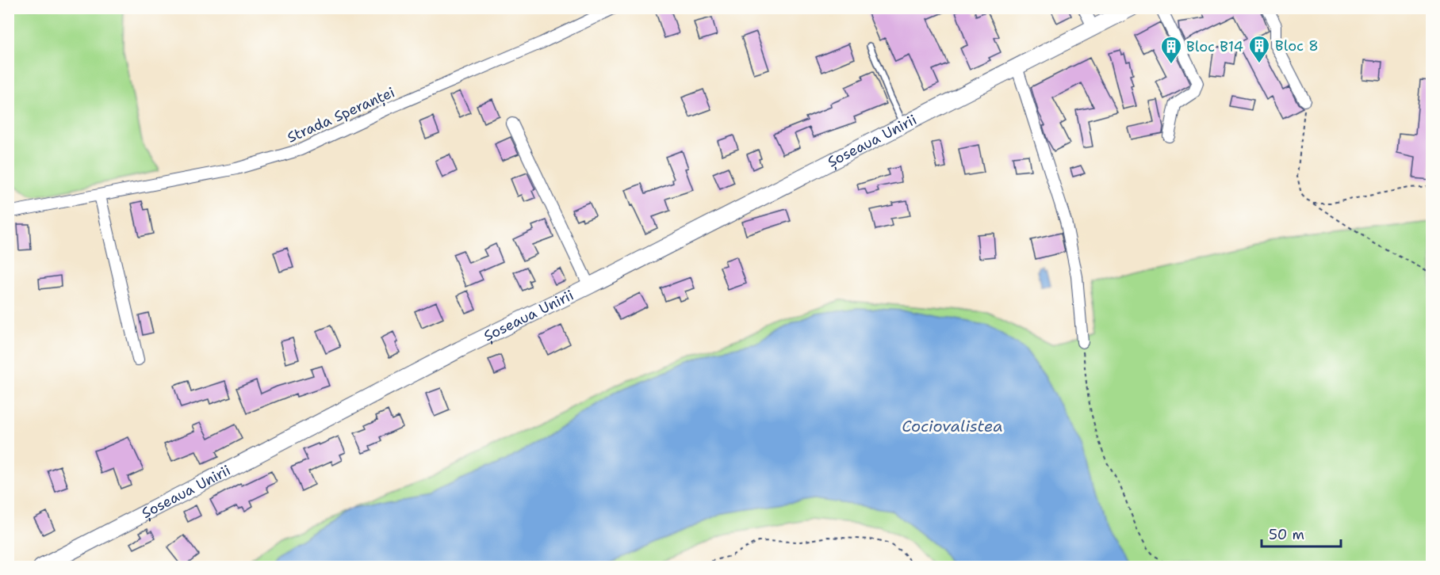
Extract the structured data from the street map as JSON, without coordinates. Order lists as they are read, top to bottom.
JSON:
{
  "streets": {
    "main road": ["Șoseaua Unirii"],
    "street": ["Strada Speranței"]
  },
  "water": ["Cociovalistea"],
  "places": {
    "building": ["Bloc 8", "Bloc B14"]
  },
  "scale_bar": "50 m"
}
